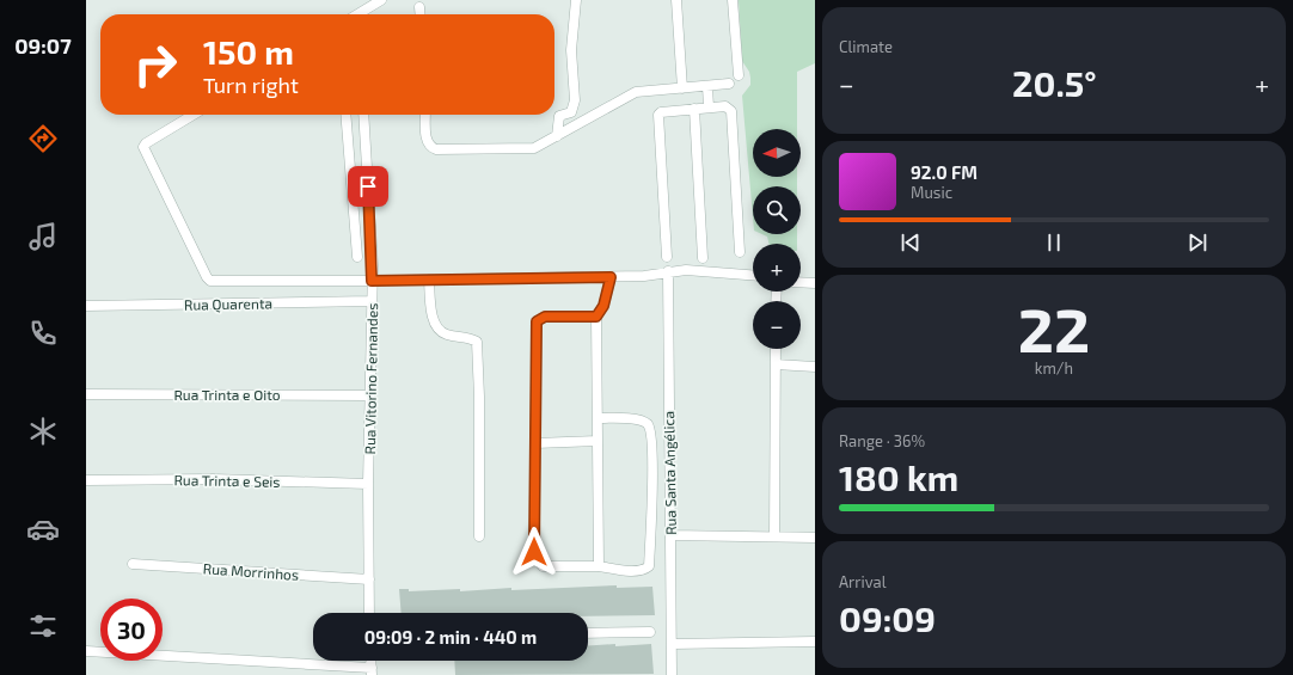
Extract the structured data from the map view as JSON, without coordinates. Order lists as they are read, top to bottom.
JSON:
{
  "streets": {
    "street": [
      "Rua Quarenta",
      "Rua Vitorino Fernandes",
      "Rua Trinta e Oito",
      "Rua Santa Angélica",
      "Rua Trinta e Seis",
      "Rua Morrinhos"
    ]
  },
  "crossings": [
    ["Rua Quarenta", "Rua Vitorino Fernandes"],
    ["Rua Vitorino Fernandes", "Rua Trinta e Oito"],
    ["Rua Vitorino Fernandes", "Rua Trinta e Seis"],
    ["Rua Vitorino Fernandes", "Rua Morrinhos"]
  ],
  "north": "left",
  "page": {
    "tabs": "09:07",
    "tile": [
      "Climate",
      ["22", "km/h"],
      ["Range · 36%", "180 km"],
      ["Arrival", "09:09"]
    ],
    "turn": ["150 m", "Turn right"],
    "heat": ["−", "20.5°", "+"],
    "map_buttons": ["+", "−"],
    "song": ["92.0 FM", "Music"],
    "limit": "30",
    "trip": "09:09 · 2 min · 440 m"
  }
}
